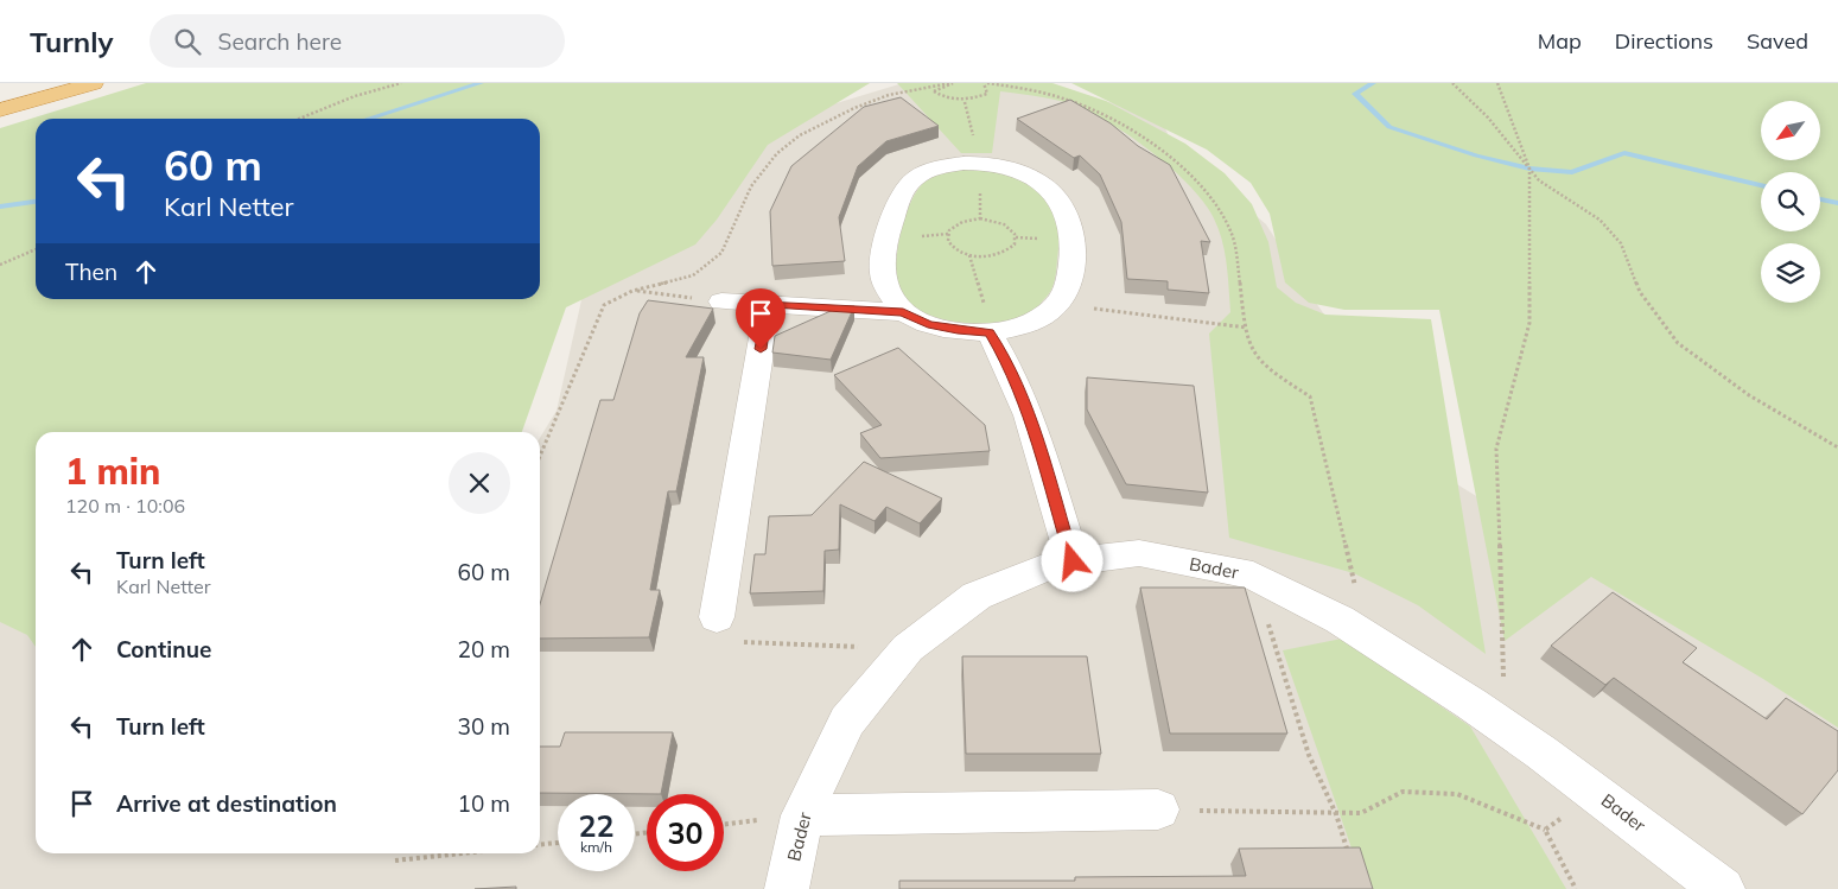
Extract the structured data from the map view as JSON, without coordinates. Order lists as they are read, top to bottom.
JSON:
{
  "streets": {
    "street": ["Bader"]
  },
  "north": "bottom left",
  "page": {
    "header": "Turnly",
    "search": "Search here",
    "nav": ["Map", "Directions", "Saved"],
    "turn": ["60 m", "Karl Netter"],
    "then": "Then",
    "heading": ["1 min", "120 m · 10:06"],
    "list": [
      {
        "name": "Turn left",
        "note": "Karl Netter",
        "value": "60 m"
      },
      {
        "name": "Continue",
        "value": "20 m"
      },
      {
        "name": "Turn left",
        "value": "30 m"
      },
      {
        "name": "Arrive at destination",
        "value": "10 m"
      }
    ],
    "speed": "22 km/h",
    "limit": "30"
  }
}
